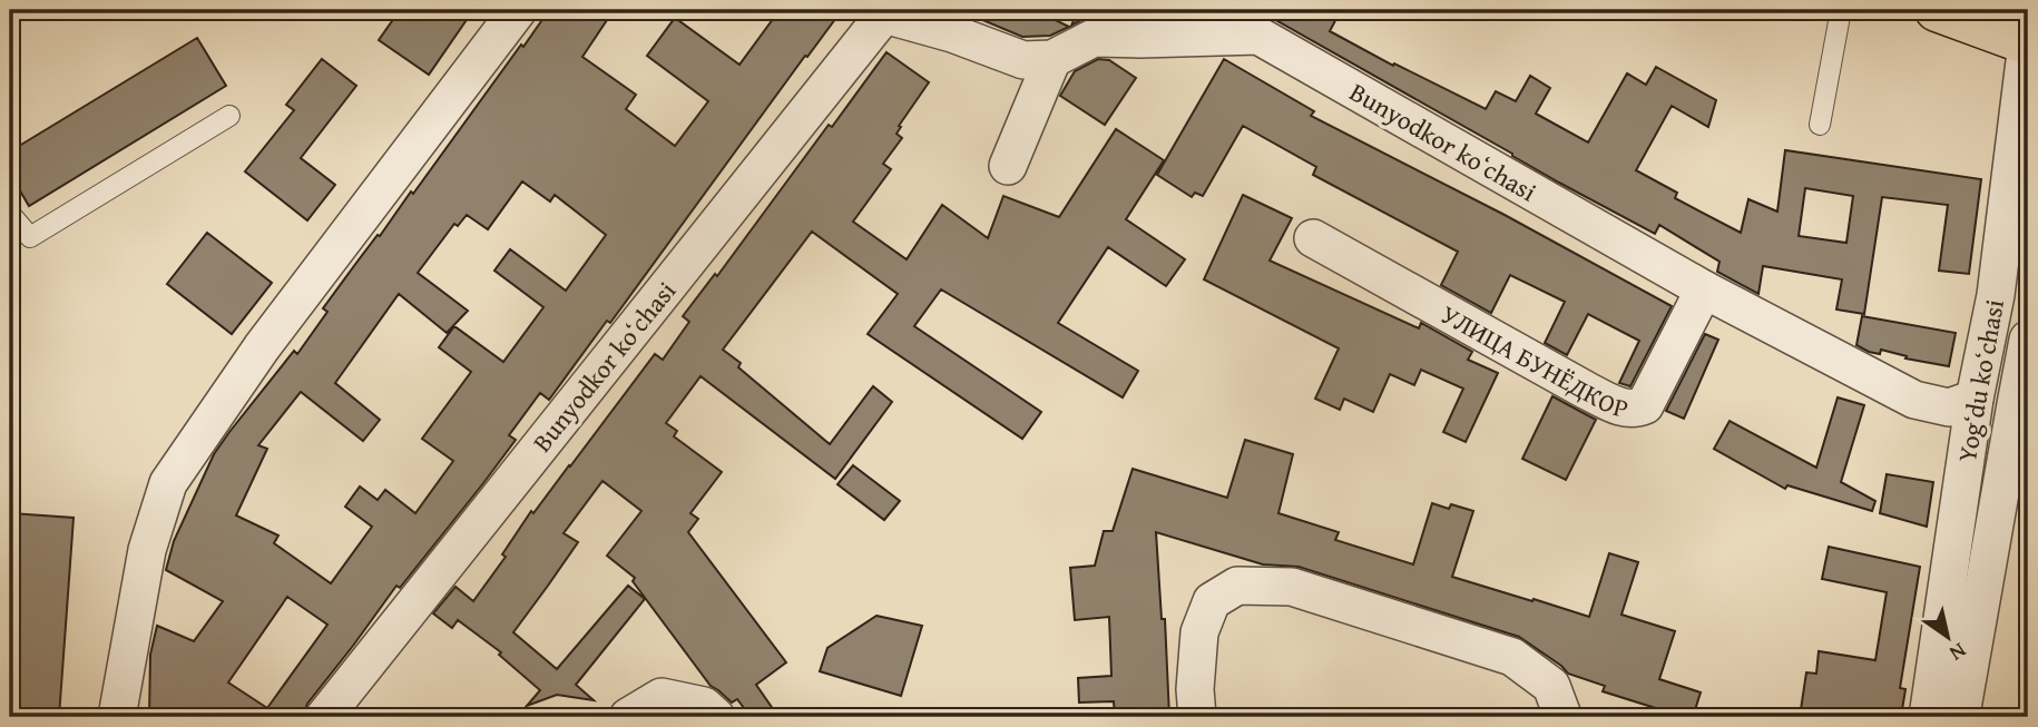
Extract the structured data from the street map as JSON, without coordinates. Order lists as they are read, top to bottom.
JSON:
{
  "streets": {
    "street": ["Bunyodkor koʻchasi", "УЛИЦА БУНЁДКОР", "Yogʻdu koʻchasi"]
  },
  "crossings": [
    ["Bunyodkor koʻchasi", "УЛИЦА БУНЁДКОР"],
    ["Bunyodkor koʻchasi", "Yogʻdu koʻchasi"]
  ],
  "north": "bottom right"
}
